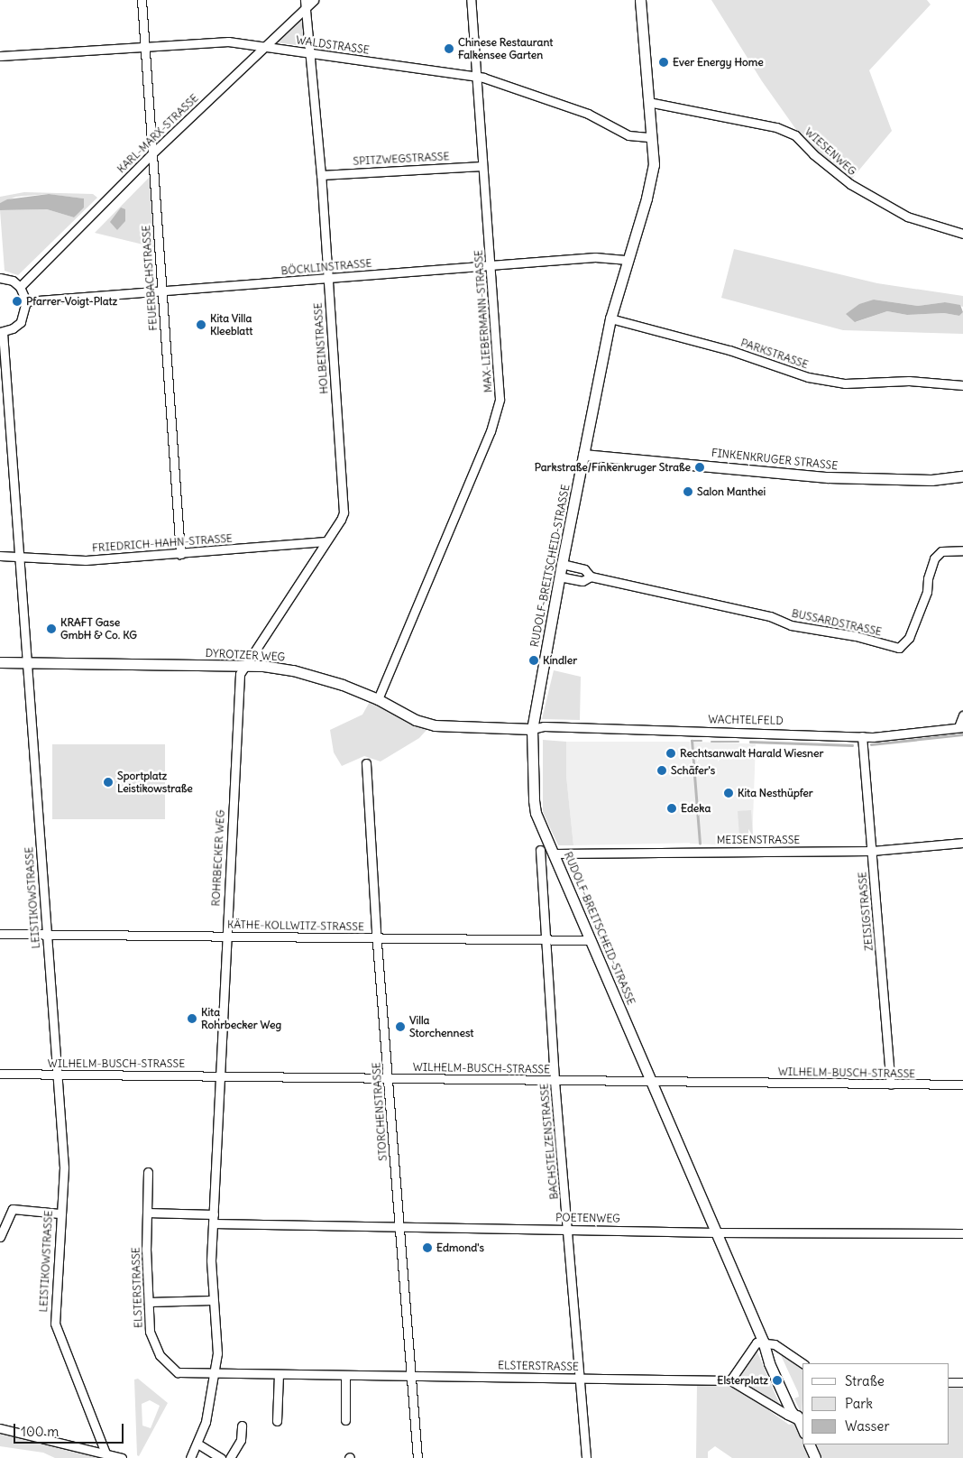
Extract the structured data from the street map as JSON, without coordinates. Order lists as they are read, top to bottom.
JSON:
{
  "streets": {
    "street": [
      "WALDSTRASSE",
      "KARL-MARX-STRASSE",
      "WIESENWEG",
      "SPITZWEGSTRASSE",
      "BÖCKLINSTRASSE",
      "FEUERBACHSTRASSE",
      "MAX-LIEBERMANN-STRASSE",
      "HOLBEINSTRASSE",
      "PARKSTRASSE",
      "FINKENKRUGER STRASSE",
      "FRIEDRICH-HAHN-STRASSE",
      "RUDOLF-BREITSCHEID-STRASSE",
      "BUSSARDSTRASSE",
      "DYROTZER WEG",
      "WACHTELFELD",
      "MEISENSTRASSE",
      "ROHRBECKER WEG",
      "LEISTIKOWSTRASSE",
      "ZEISIGSTRASSE",
      "KÄTHE-KOLLWITZ-STRASSE",
      "WILHELM-BUSCH-STRASSE",
      "STORCHENSTRASSE",
      "BACHSTELZENSTRASSE",
      "POETENWEG",
      "ELSTERSTRASSE"
    ]
  },
  "crossings": [
    ["WALDSTRASSE", "KARL-MARX-STRASSE"],
    ["WALDSTRASSE", "FEUERBACHSTRASSE"],
    ["WALDSTRASSE", "MAX-LIEBERMANN-STRASSE"],
    ["WALDSTRASSE", "HOLBEINSTRASSE"],
    ["WALDSTRASSE", "RUDOLF-BREITSCHEID-STRASSE"],
    ["KARL-MARX-STRASSE", "FEUERBACHSTRASSE"],
    ["KARL-MARX-STRASSE", "HOLBEINSTRASSE"],
    ["WIESENWEG", "RUDOLF-BREITSCHEID-STRASSE"],
    ["SPITZWEGSTRASSE", "MAX-LIEBERMANN-STRASSE"],
    ["SPITZWEGSTRASSE", "HOLBEINSTRASSE"],
    ["BÖCKLINSTRASSE", "FEUERBACHSTRASSE"],
    ["BÖCKLINSTRASSE", "MAX-LIEBERMANN-STRASSE"],
    ["BÖCKLINSTRASSE", "HOLBEINSTRASSE"],
    ["BÖCKLINSTRASSE", "RUDOLF-BREITSCHEID-STRASSE"],
    ["FEUERBACHSTRASSE", "FRIEDRICH-HAHN-STRASSE"],
    ["MAX-LIEBERMANN-STRASSE", "DYROTZER WEG"],
    ["HOLBEINSTRASSE", "FRIEDRICH-HAHN-STRASSE"],
    ["HOLBEINSTRASSE", "DYROTZER WEG"],
    ["HOLBEINSTRASSE", "ROHRBECKER WEG"],
    ["PARKSTRASSE", "RUDOLF-BREITSCHEID-STRASSE"],
    ["FINKENKRUGER STRASSE", "RUDOLF-BREITSCHEID-STRASSE"],
    ["FRIEDRICH-HAHN-STRASSE", "LEISTIKOWSTRASSE"],
    ["RUDOLF-BREITSCHEID-STRASSE", "BUSSARDSTRASSE"],
    ["RUDOLF-BREITSCHEID-STRASSE", "DYROTZER WEG"],
    ["RUDOLF-BREITSCHEID-STRASSE", "WACHTELFELD"],
    ["RUDOLF-BREITSCHEID-STRASSE", "MEISENSTRASSE"],
    ["RUDOLF-BREITSCHEID-STRASSE", "KÄTHE-KOLLWITZ-STRASSE"],
    ["RUDOLF-BREITSCHEID-STRASSE", "WILHELM-BUSCH-STRASSE"],
    ["RUDOLF-BREITSCHEID-STRASSE", "POETENWEG"],
    ["DYROTZER WEG", "WACHTELFELD"],
    ["DYROTZER WEG", "ROHRBECKER WEG"],
    ["DYROTZER WEG", "LEISTIKOWSTRASSE"],
    ["WACHTELFELD", "ZEISIGSTRASSE"],
    ["MEISENSTRASSE", "ZEISIGSTRASSE"],
    ["ROHRBECKER WEG", "KÄTHE-KOLLWITZ-STRASSE"],
    ["ROHRBECKER WEG", "WILHELM-BUSCH-STRASSE"],
    ["ROHRBECKER WEG", "POETENWEG"],
    ["ROHRBECKER WEG", "ELSTERSTRASSE"],
    ["LEISTIKOWSTRASSE", "KÄTHE-KOLLWITZ-STRASSE"],
    ["LEISTIKOWSTRASSE", "WILHELM-BUSCH-STRASSE"],
    ["ZEISIGSTRASSE", "WILHELM-BUSCH-STRASSE"],
    ["KÄTHE-KOLLWITZ-STRASSE", "STORCHENSTRASSE"],
    ["KÄTHE-KOLLWITZ-STRASSE", "BACHSTELZENSTRASSE"],
    ["WILHELM-BUSCH-STRASSE", "STORCHENSTRASSE"],
    ["WILHELM-BUSCH-STRASSE", "BACHSTELZENSTRASSE"],
    ["STORCHENSTRASSE", "POETENWEG"],
    ["STORCHENSTRASSE", "ELSTERSTRASSE"],
    ["BACHSTELZENSTRASSE", "POETENWEG"],
    ["BACHSTELZENSTRASSE", "ELSTERSTRASSE"]
  ],
  "places": [
    "Chinese Restaurant Falkensee Garten",
    "Ever Energy Home",
    "Pfarrer-Voigt-Platz",
    "Kita Villa Kleeblatt",
    "Parkstraße/Finkenkruger Straße",
    "Salon Manthei",
    "KRAFT Gase GmbH & Co. KG",
    "Kindler",
    "Rechtsanwalt Harald Wiesner",
    "Schäfer's",
    "Sportplatz Leistikowstraße",
    "Kita Nesthüpfer",
    "Edeka",
    "Kita Rohrbecker Weg",
    "Villa Storchennest",
    "Edmond's",
    "Elsterplatz"
  ],
  "legend": ["Straße", "Park", "Wasser"],
  "scale_bar": "100 m"
}
